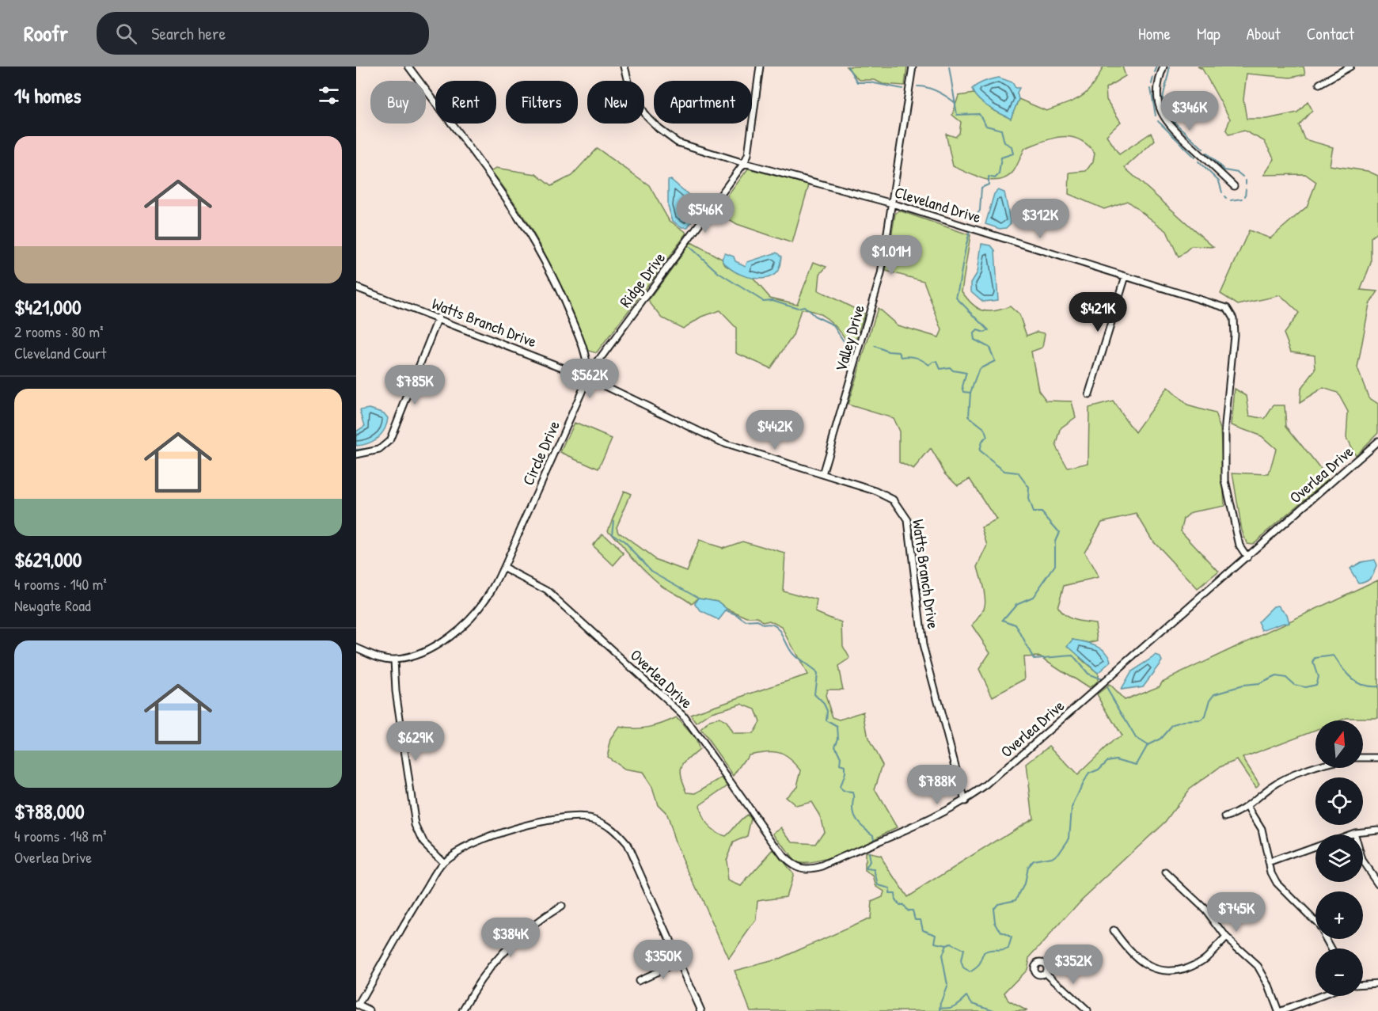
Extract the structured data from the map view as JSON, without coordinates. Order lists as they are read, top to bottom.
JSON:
{
  "streets": {
    "street": [
      "Cleveland Drive",
      "Ridge Drive",
      "Watts Branch Drive",
      "Valley Drive",
      "Circle Drive",
      "Overlea Drive"
    ]
  },
  "crossings": [
    ["Cleveland Drive", "Ridge Drive"],
    ["Cleveland Drive", "Valley Drive"],
    ["Cleveland Drive", "Overlea Drive"],
    ["Ridge Drive", "Watts Branch Drive"],
    ["Ridge Drive", "Circle Drive"],
    ["Watts Branch Drive", "Valley Drive"],
    ["Watts Branch Drive", "Circle Drive"],
    ["Watts Branch Drive", "Overlea Drive"],
    ["Circle Drive", "Overlea Drive"]
  ],
  "north": "top",
  "page": {
    "header": "Roofr",
    "search": "Search here",
    "nav": [
      "Home",
      "Map",
      "About",
      "Contact"
    ],
    "heading": "14 homes",
    "chip": [
      "Buy",
      "Rent",
      "Filters",
      "New",
      "Apartment"
    ],
    "price": [
      "$346K",
      "$546K",
      "$312K",
      "$1.01M",
      "$421K",
      "$562K",
      "$785K",
      "$442K",
      "$629K",
      "$788K",
      "$745K",
      "$384K",
      "$350K",
      "$352K"
    ],
    "list": [
      {
        "name": "$421,000",
        "note": "2 rooms · 80 m² · Cleveland Court"
      },
      {
        "name": "$629,000",
        "note": "4 rooms · 140 m² · Newgate Road"
      },
      {
        "name": "$788,000",
        "note": "4 rooms · 148 m² · Overlea Drive"
      }
    ],
    "map_buttons": ["+", "−"]
  }
}
